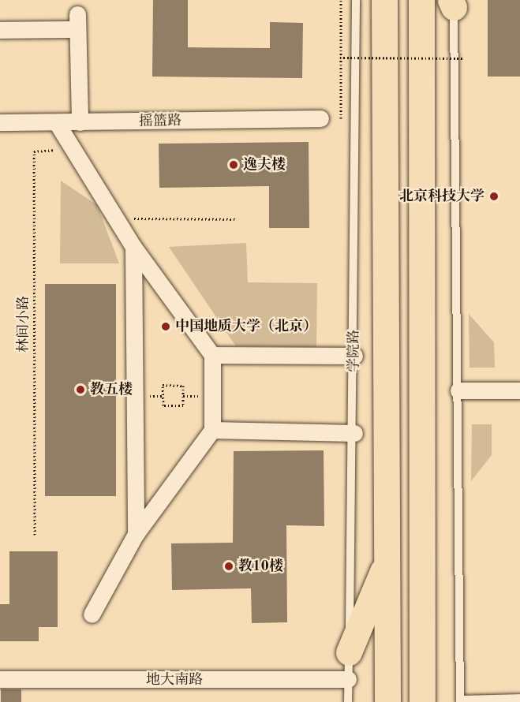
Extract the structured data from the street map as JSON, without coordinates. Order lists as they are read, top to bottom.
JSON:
{
  "streets": {
    "main road": ["学院路"],
    "street": ["摇篮路", "地大南路"],
    "path": ["林间小路"]
  },
  "crossings": [
    ["学院路", "地大南路"]
  ],
  "places": [
    "逸夫楼",
    "北京科技大学",
    "中国地质大学（北京）",
    "教五楼",
    "教10楼"
  ]
}
